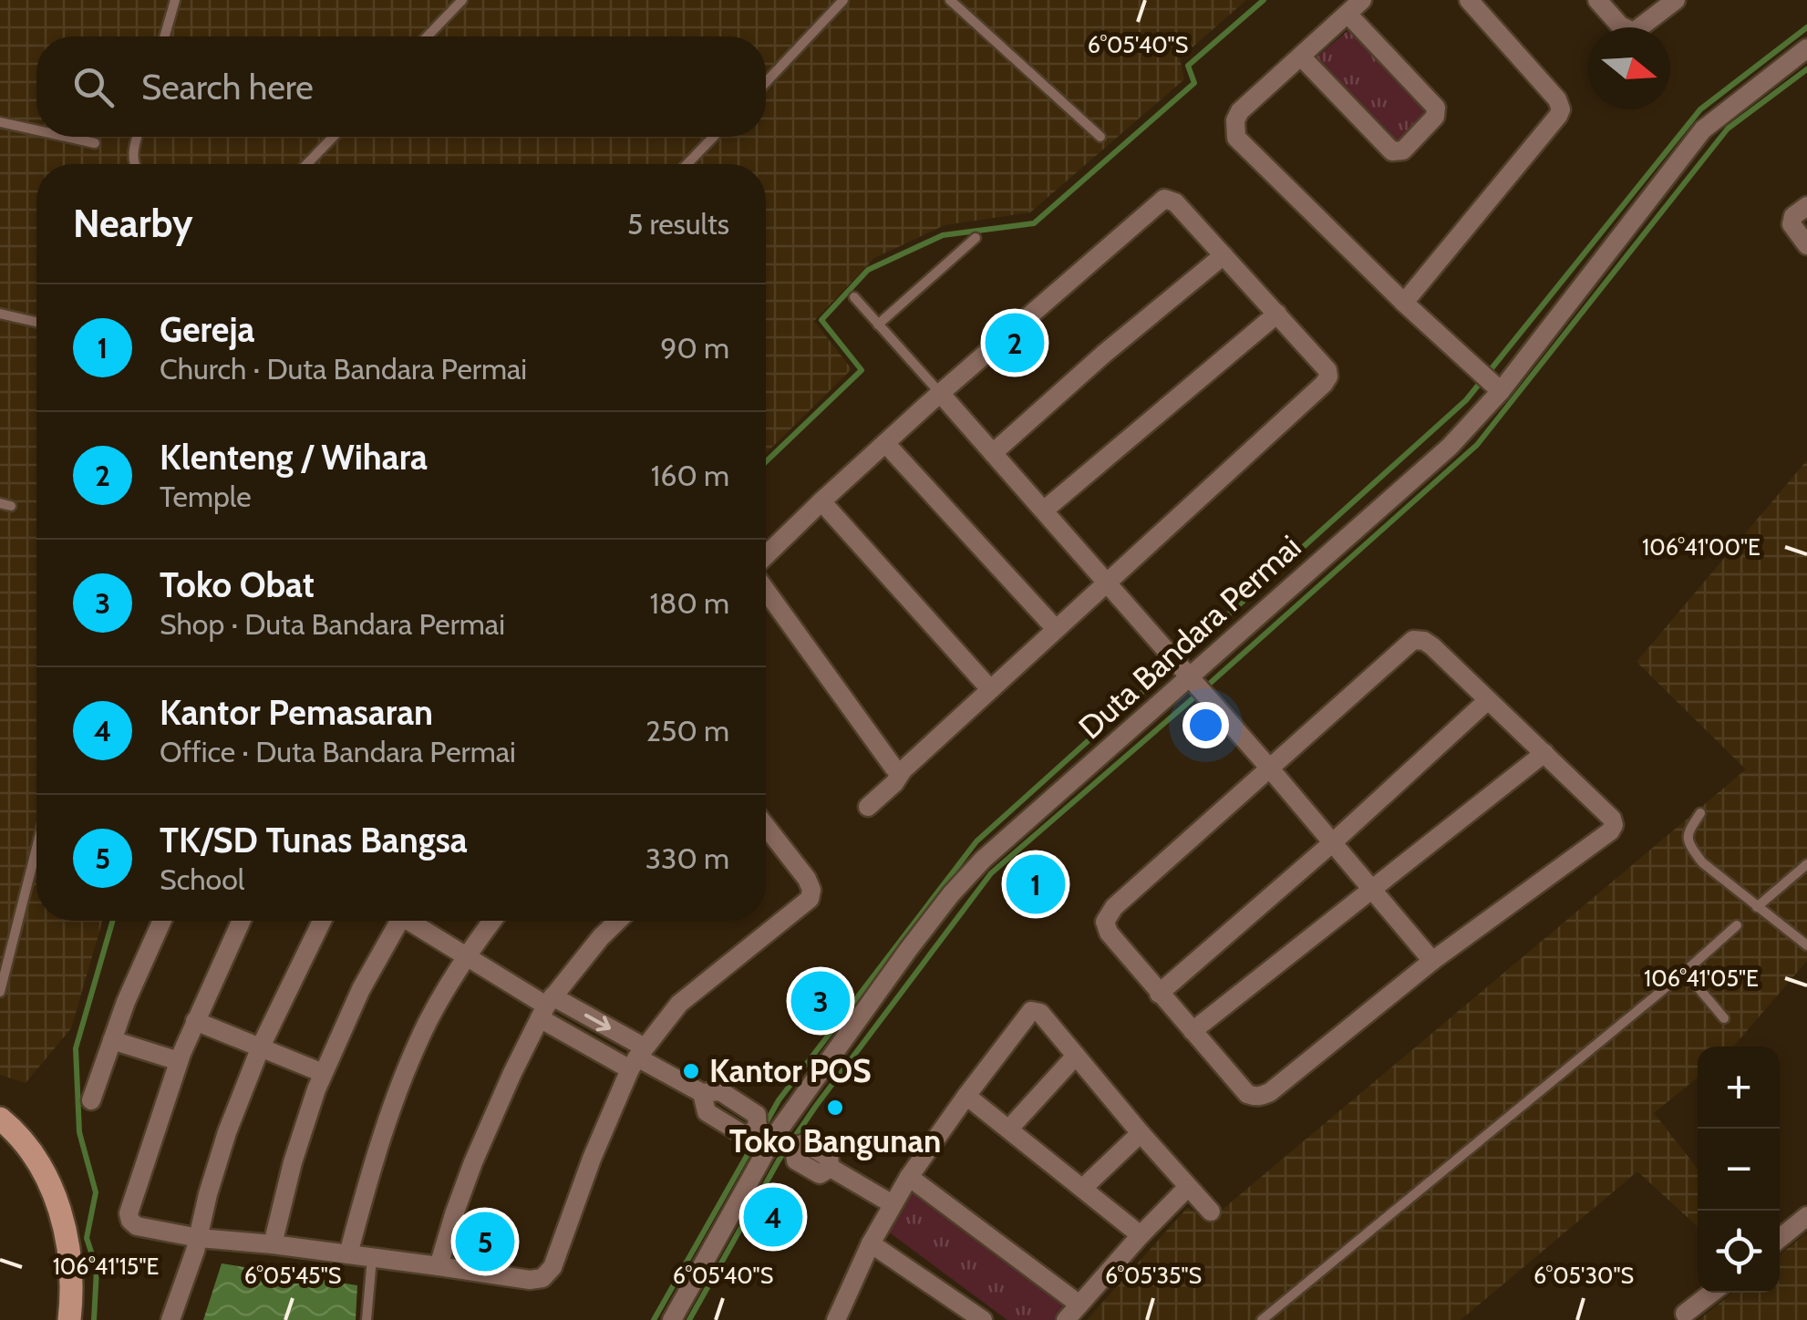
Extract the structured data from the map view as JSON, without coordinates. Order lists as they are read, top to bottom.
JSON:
{
  "streets": {
    "street": ["Duta Bandara Permai"]
  },
  "places": ["Kantor POS", "Toko Bangunan"],
  "north": "right",
  "page": {
    "search": "Search here",
    "heading": ["Nearby", "5 results"],
    "list": [
      {
        "mark": "1",
        "name": "Gereja",
        "note": "Church · Duta Bandara Permai",
        "value": "90 m"
      },
      {
        "mark": "2",
        "name": "Klenteng / Wihara",
        "note": "Temple",
        "value": "160 m"
      },
      {
        "mark": "3",
        "name": "Toko Obat",
        "note": "Shop · Duta Bandara Permai",
        "value": "180 m"
      },
      {
        "mark": "4",
        "name": "Kantor Pemasaran",
        "note": "Office · Duta Bandara Permai",
        "value": "250 m"
      },
      {
        "mark": "5",
        "name": "TK/SD Tunas Bangsa",
        "note": "School",
        "value": "330 m"
      }
    ],
    "pins": [
      "2",
      "1",
      "3",
      "4",
      "5"
    ],
    "map_buttons": ["+", "−"]
  },
  "coordinates": [
    "6°05'40\"S",
    "106°41'00\"E",
    "106°41'05\"E",
    "106°41'15\"E",
    "6°05'45\"S",
    "6°05'35\"S",
    "6°05'30\"S"
  ]
}
